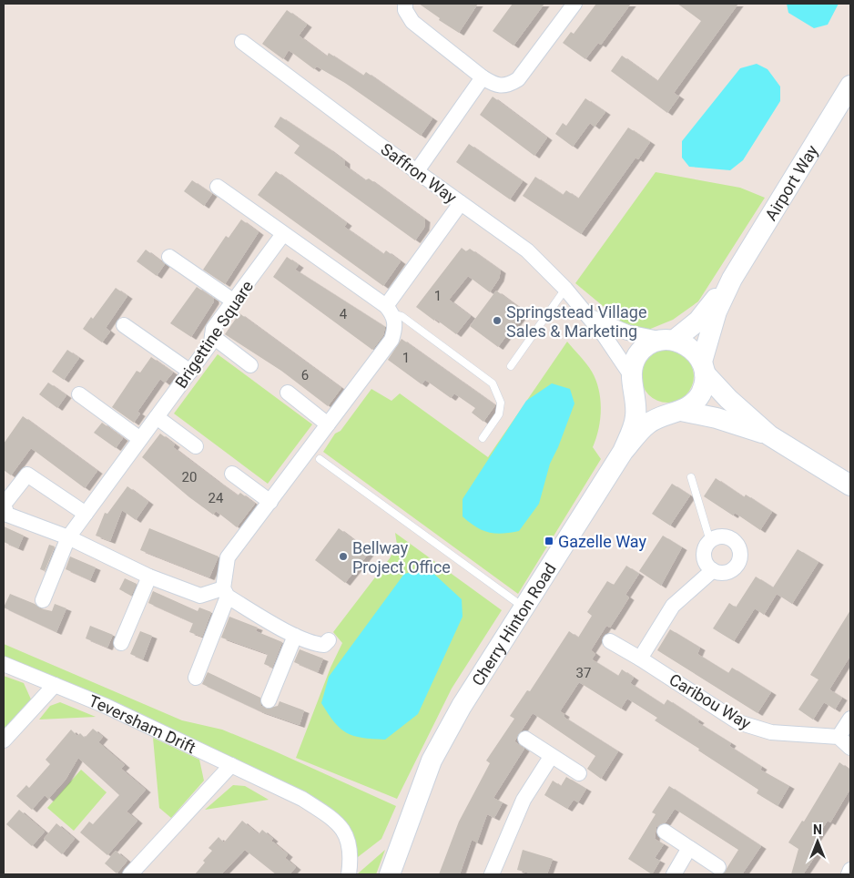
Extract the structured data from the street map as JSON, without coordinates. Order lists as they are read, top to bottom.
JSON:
{
  "streets": {
    "street": [
      "Saffron Way",
      "Airport Way",
      "Brigettine Square",
      "Cherry Hinton Road",
      "Caribou Way",
      "Teversham Drift"
    ]
  },
  "crossings": [
    ["Saffron Way", "Airport Way"]
  ],
  "places": {
    "other": ["Springstead Village Sales & Marketing", "Bellway Project Office"],
    "transit": ["Gazelle Way"]
  },
  "house_numbers": [
    "1",
    "4",
    "1",
    "6",
    "20",
    "24",
    "37"
  ],
  "north": "top"
}
